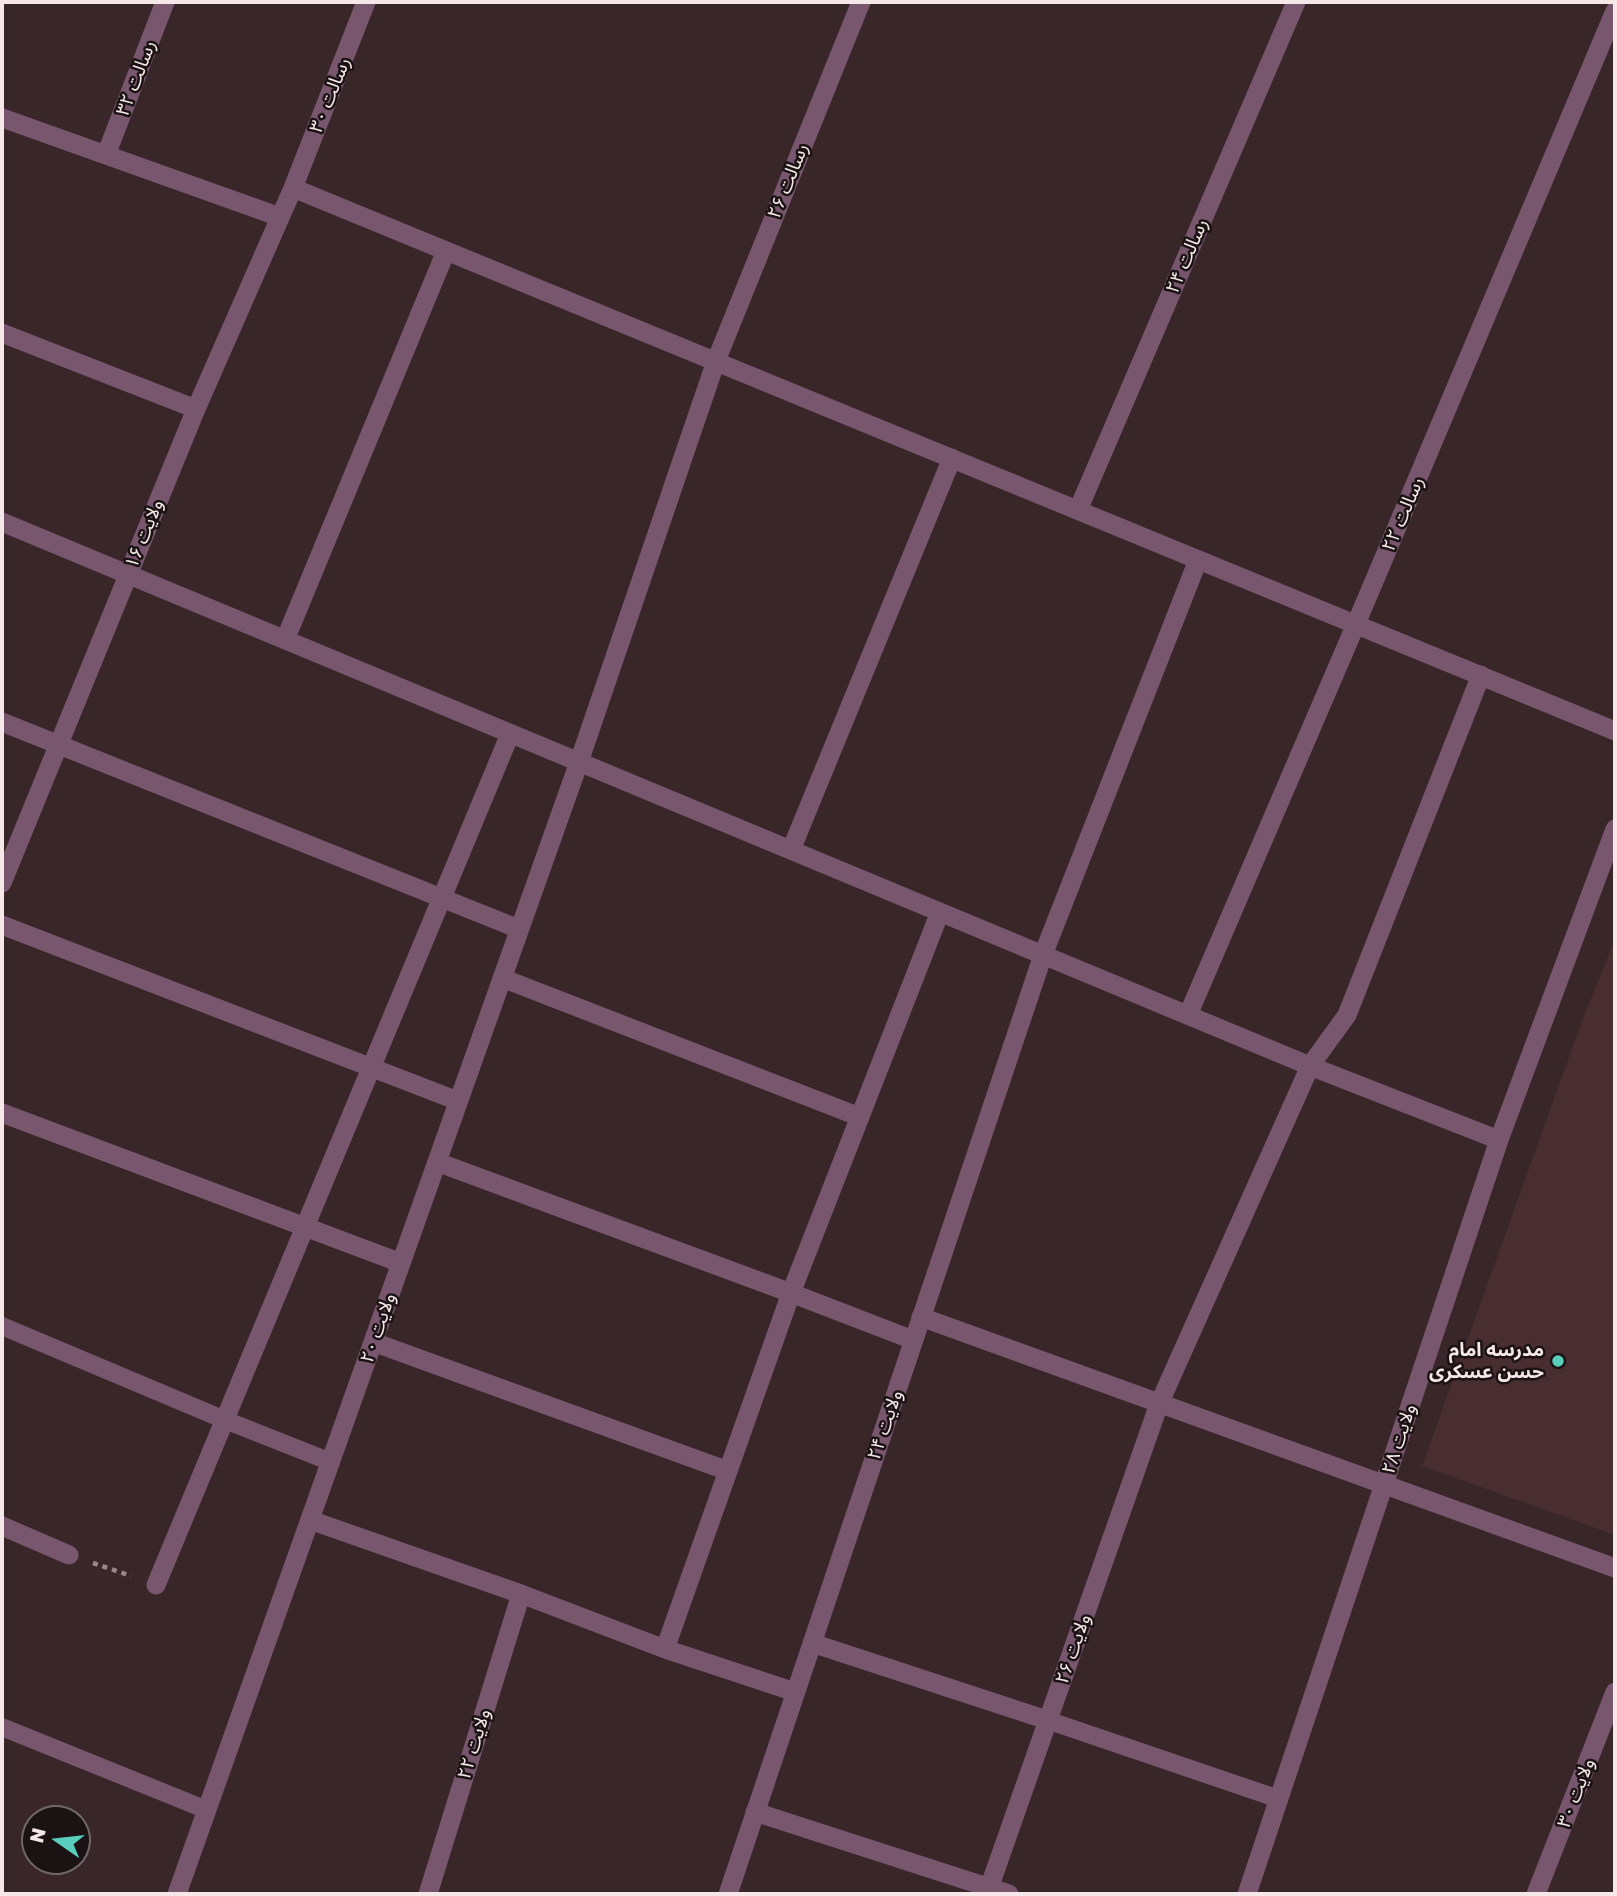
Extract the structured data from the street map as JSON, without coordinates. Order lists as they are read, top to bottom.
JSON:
{
  "streets": {
    "street": [
      "رسالت ۳۲",
      "رسالت ۳۰",
      "رسالت ۲۶",
      "رسالت ۲۴",
      "رسالت ۲۲",
      "ولایت ۱۶",
      "ولایت ۲۰",
      "ولایت ۲۴",
      "ولایت ۲۸",
      "ولایت ۲۶",
      "ولایت ۲۲",
      "ولایت ۳۰"
    ]
  },
  "crossings": [
    ["رسالت ۳۰", "ولایت ۱۶"],
    ["رسالت ۲۶", "ولایت ۲۰"]
  ],
  "places": ["مدرسه امام حسن عسکری"],
  "north": "left"
}
